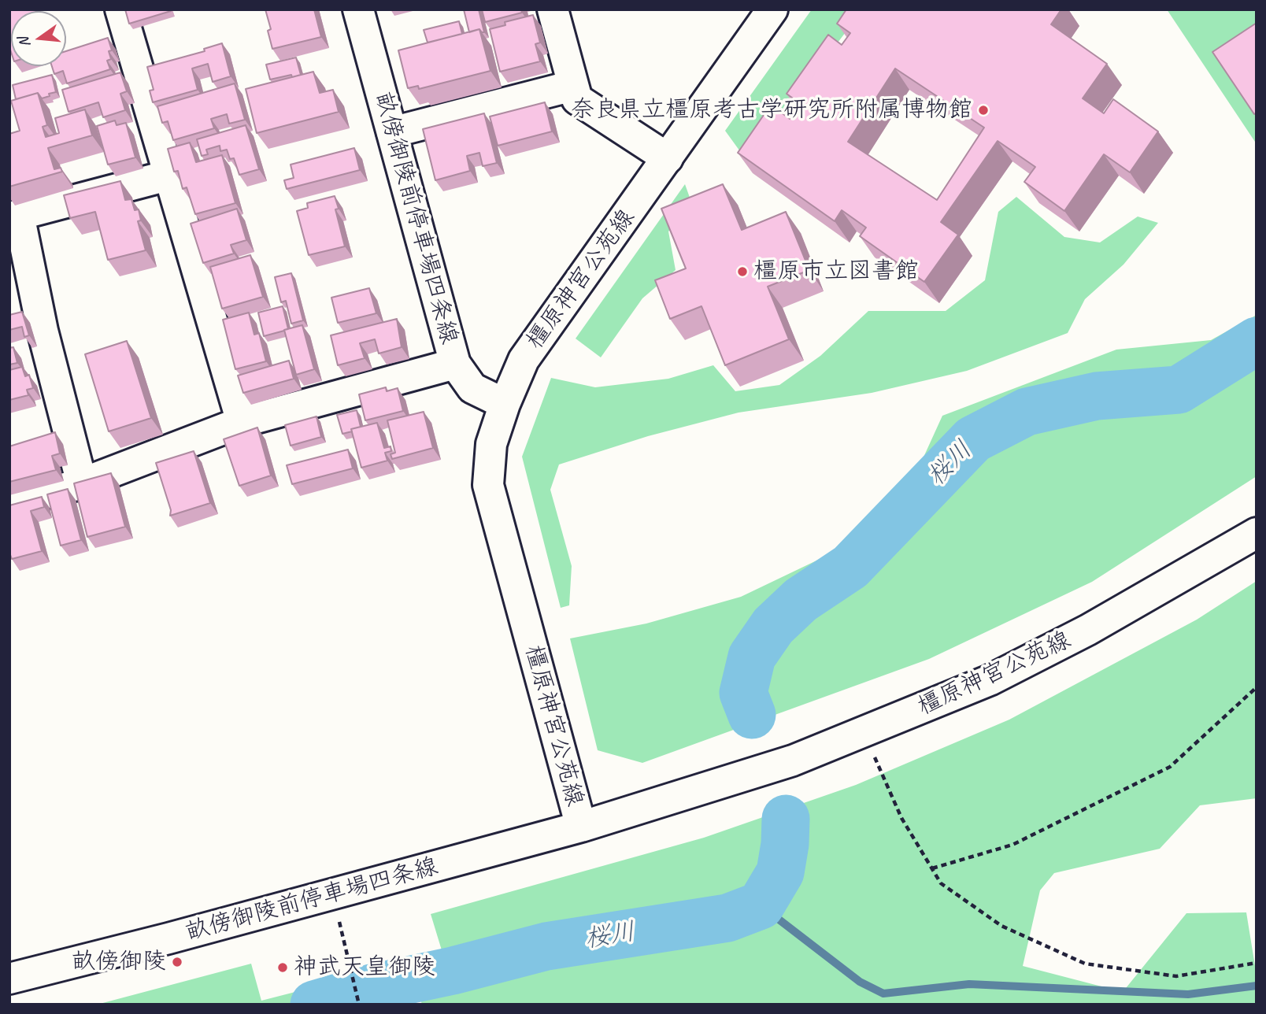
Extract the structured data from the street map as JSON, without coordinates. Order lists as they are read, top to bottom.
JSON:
{
  "streets": {
    "main road": ["畝傍御陵前停車場四条線", "橿原神宮公苑線"]
  },
  "crossings": [
    ["畝傍御陵前停車場四条線", "橿原神宮公苑線"]
  ],
  "water": ["桜川"],
  "places": [
    "奈良県立橿原考古学研究所附属博物館",
    "橿原市立図書館",
    "畝傍御陵",
    "神武天皇御陵"
  ],
  "north": "left"
}
